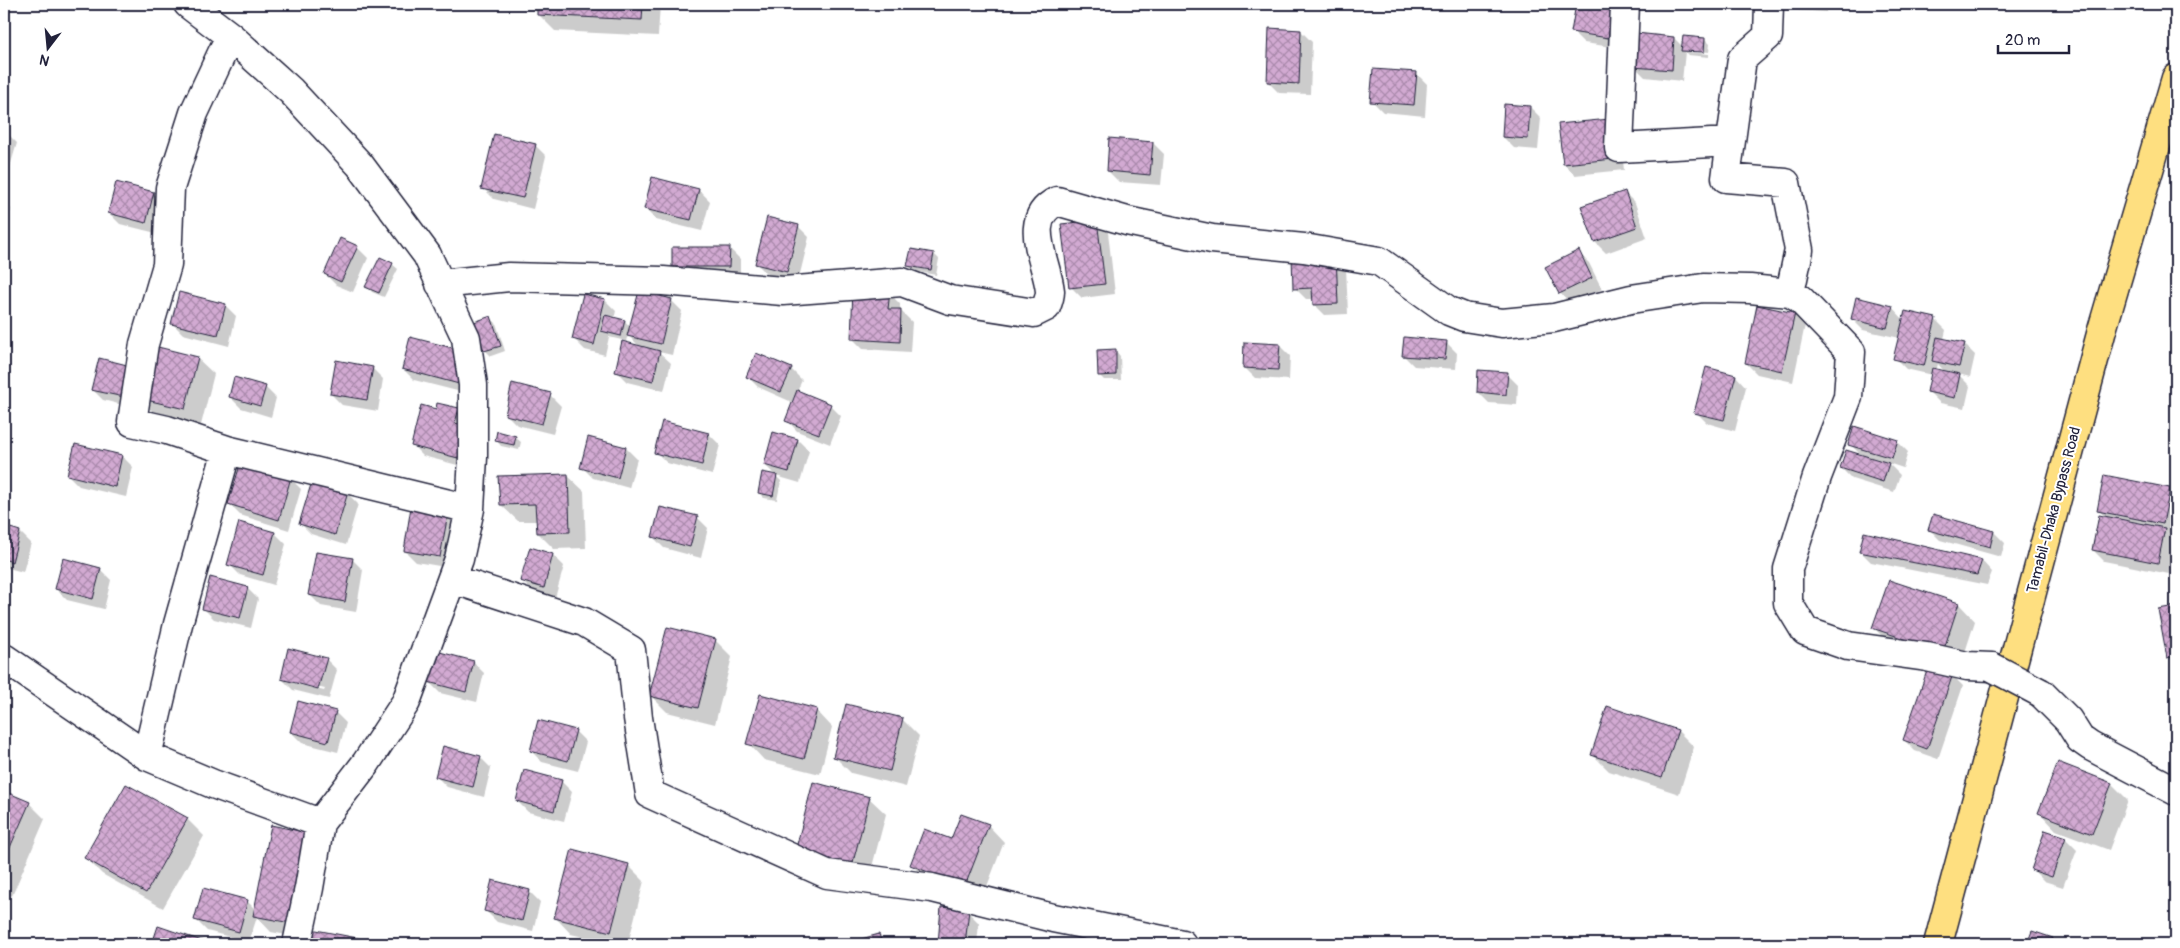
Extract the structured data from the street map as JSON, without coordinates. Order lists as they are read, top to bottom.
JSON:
{
  "streets": {
    "highway": ["Tamabil-Dhaka Bypass Road"]
  },
  "scale_bar": "20 m",
  "north": "bottom"
}
